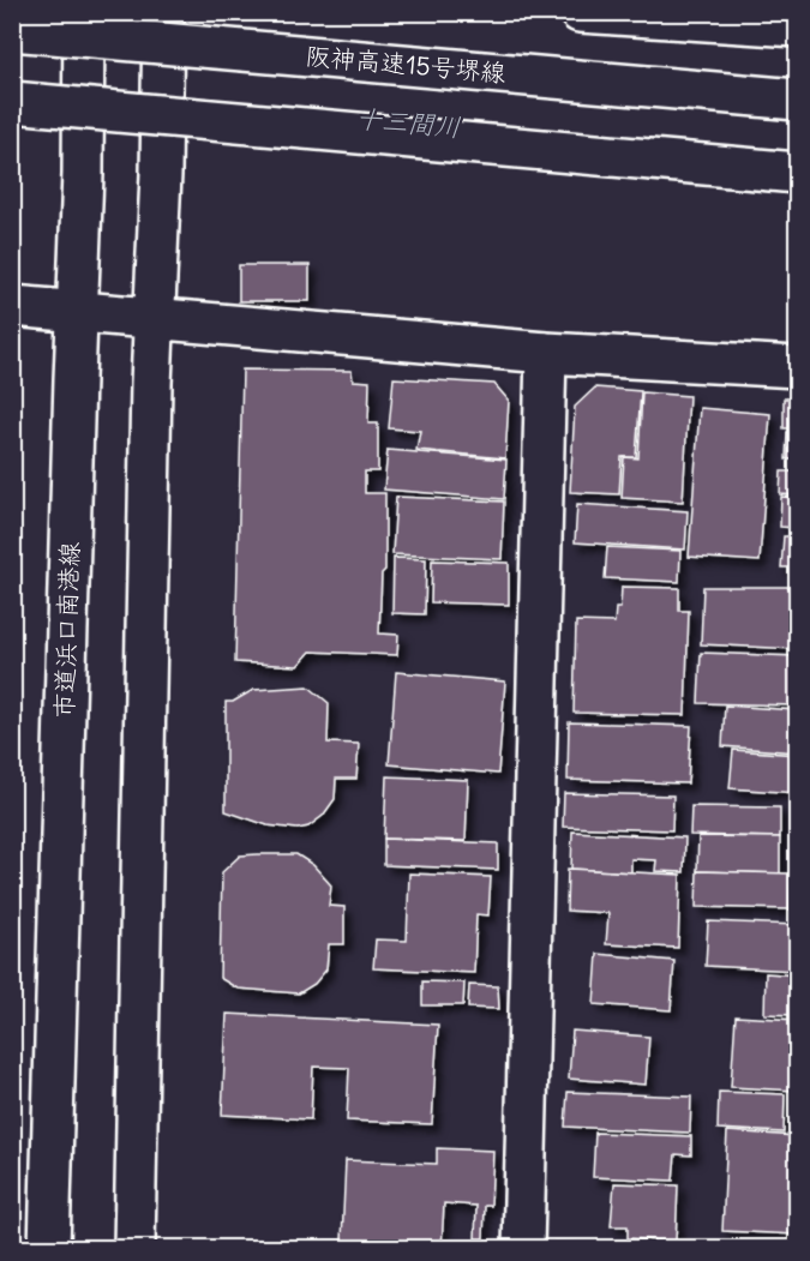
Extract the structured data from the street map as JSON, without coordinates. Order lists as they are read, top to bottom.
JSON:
{
  "streets": {
    "main road": ["阪神高速15号堺線", "市道浜口南港線"]
  },
  "water": ["十三間川"]
}
